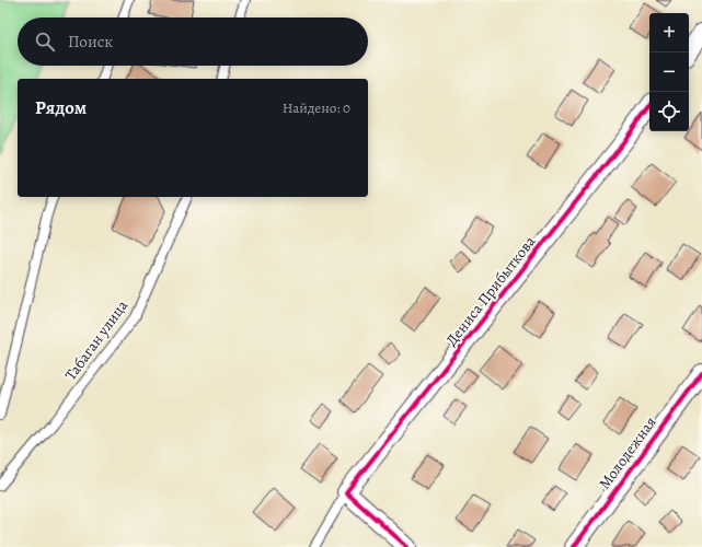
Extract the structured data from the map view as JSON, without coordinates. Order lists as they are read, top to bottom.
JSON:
{
  "streets": {
    "street": ["Дениса Прибыткова", "Молодежная"],
    "lane": ["Табаган улица"]
  },
  "page": {
    "map_buttons": ["+", "−"],
    "search": "Поиск",
    "heading": ["Рядом", "Найдено: 0"]
  }
}
